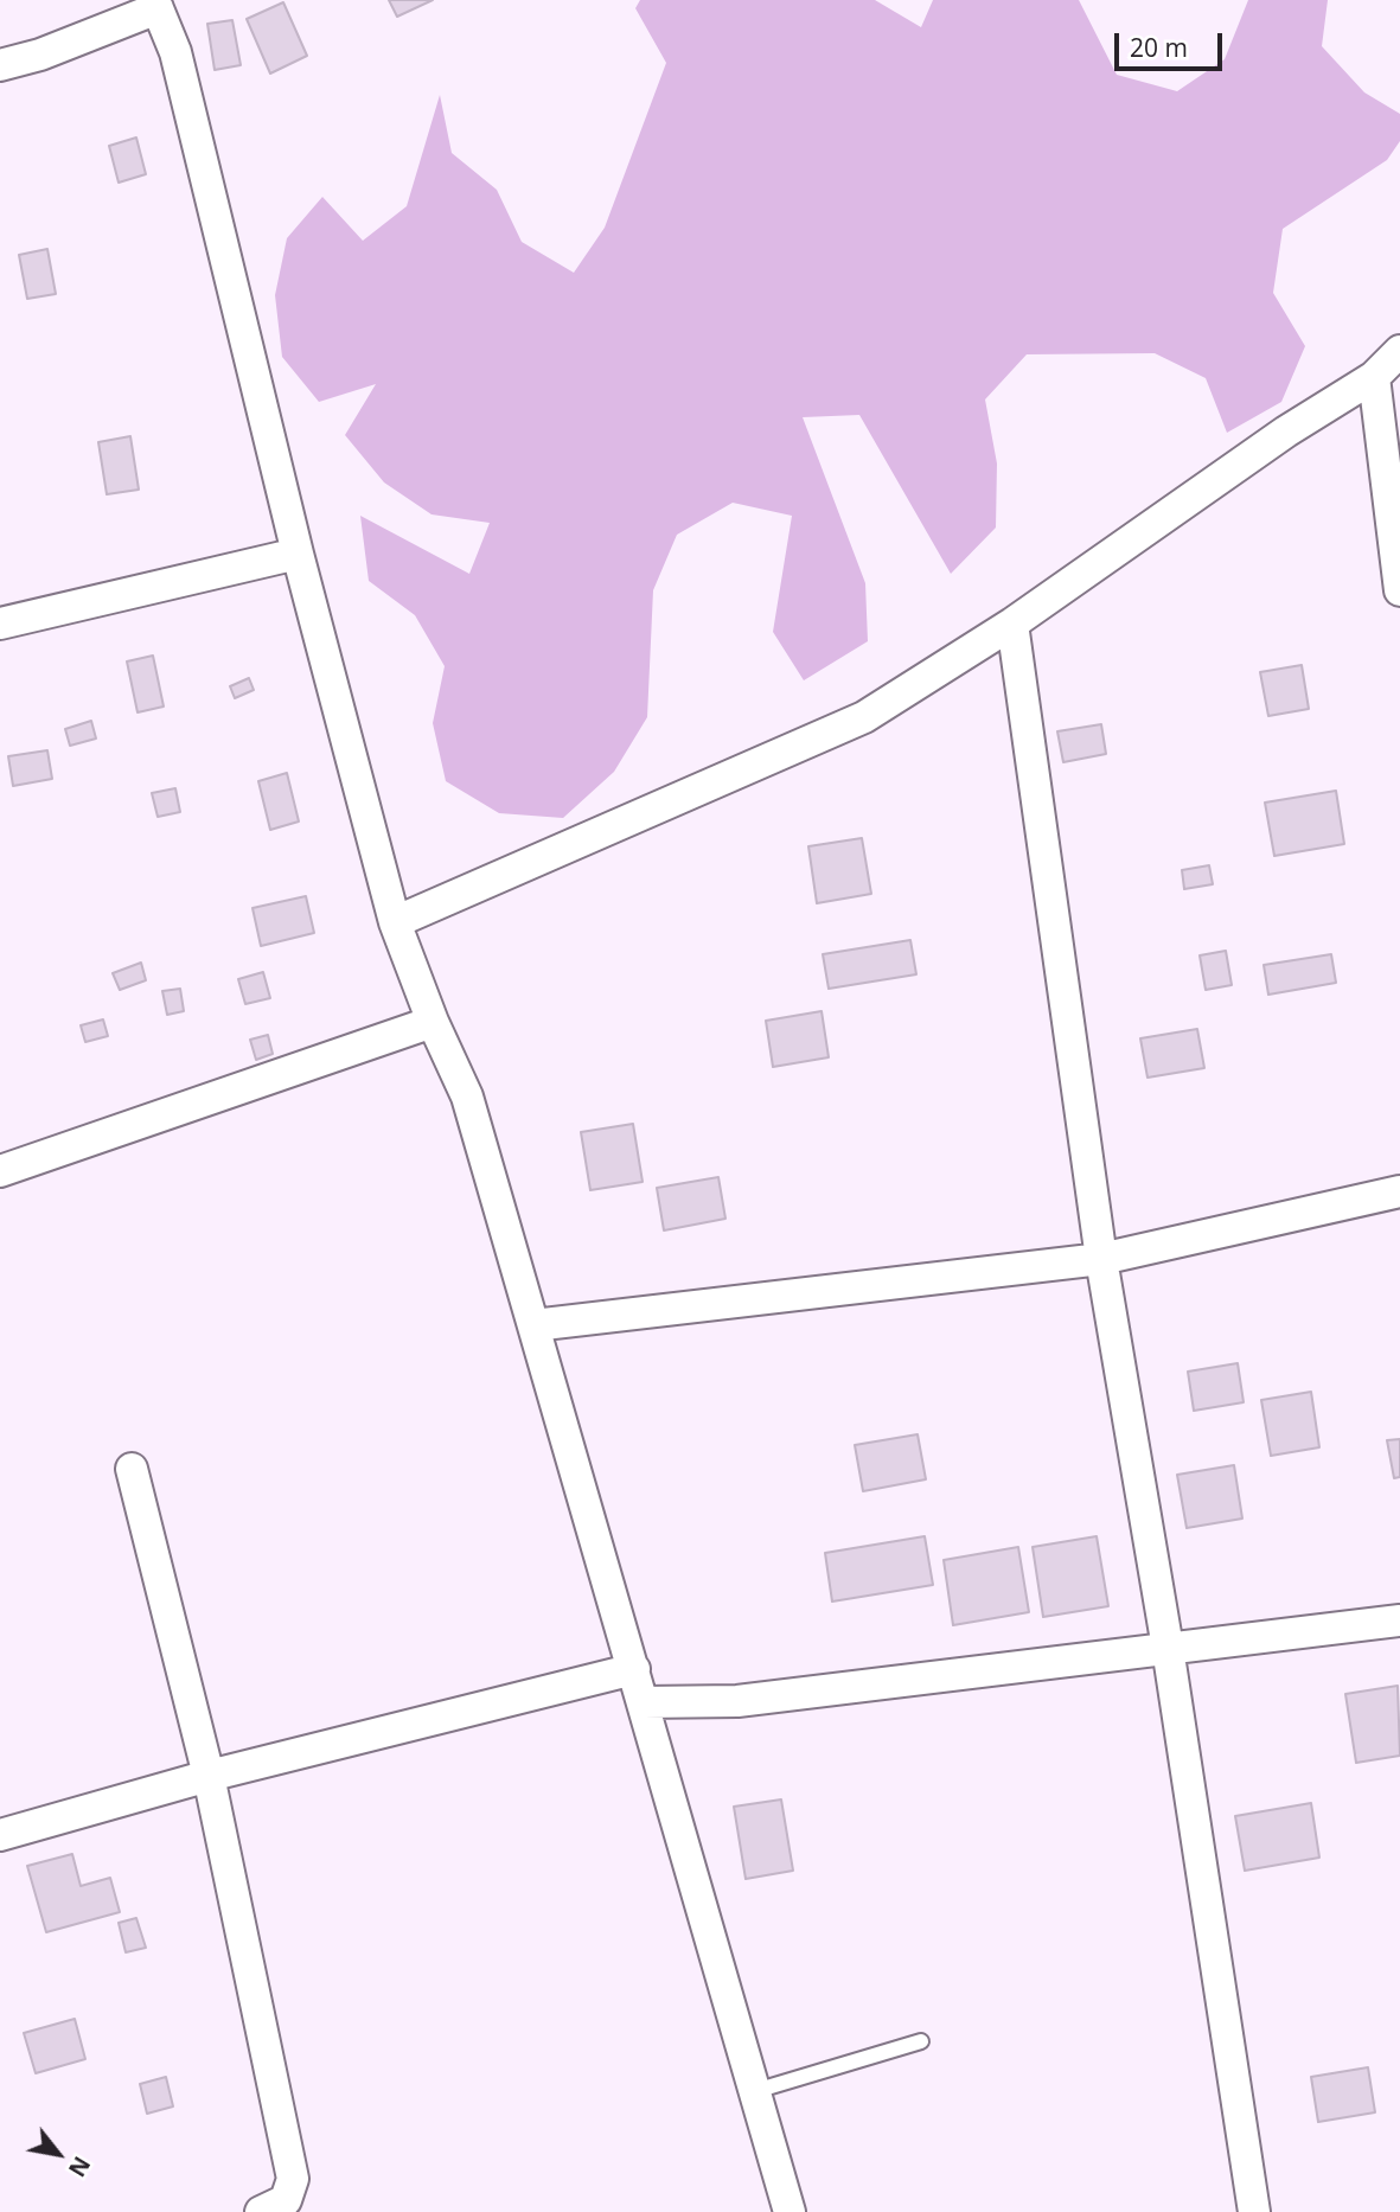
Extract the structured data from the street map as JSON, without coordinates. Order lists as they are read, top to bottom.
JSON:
{
  "scale_bar": "20 m",
  "north": "bottom right"
}
